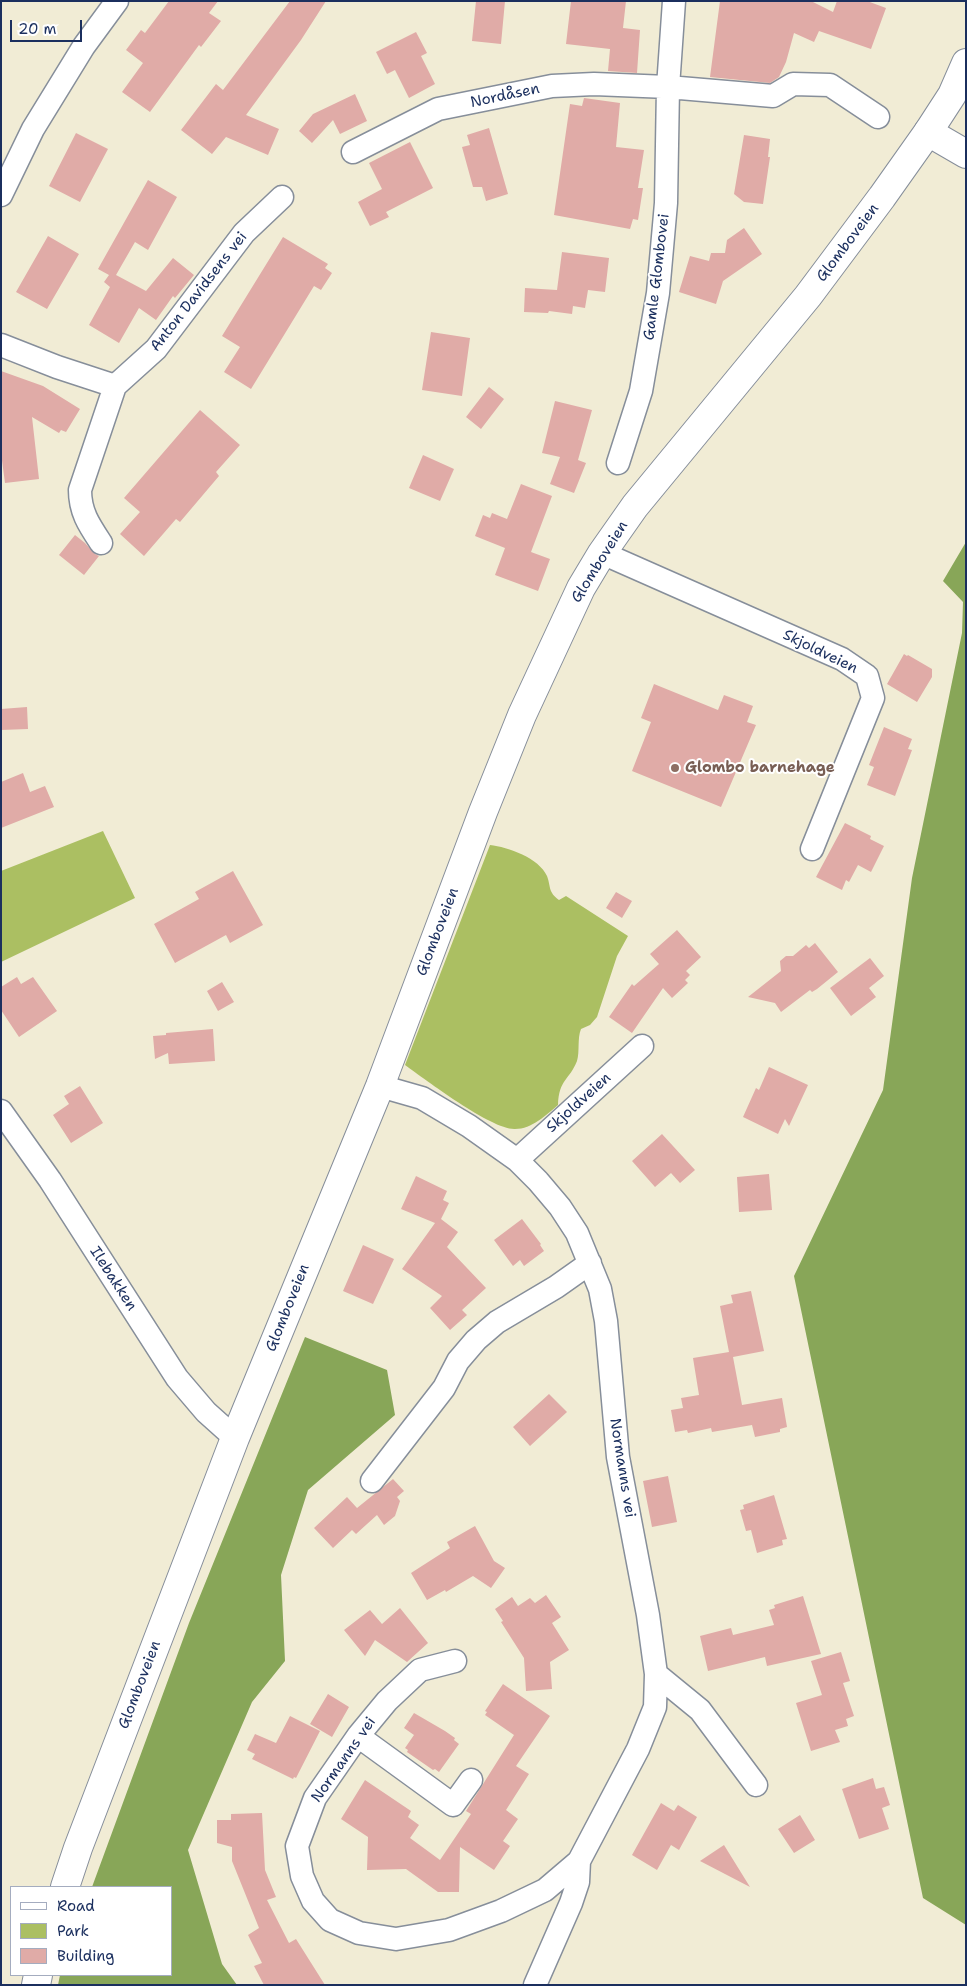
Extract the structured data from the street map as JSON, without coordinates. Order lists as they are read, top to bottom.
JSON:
{
  "streets": {
    "main road": ["Glomboveien"],
    "street": [
      "Nordåsen",
      "Gamle Glombovei",
      "Anton Davidsens vei",
      "Skjoldveien",
      "Ilebakken",
      "Normanns vei"
    ]
  },
  "crossings": [
    ["Nordåsen", "Gamle Glombovei"],
    ["Glomboveien", "Skjoldveien"],
    ["Glomboveien", "Ilebakken"],
    ["Glomboveien", "Normanns vei"],
    ["Skjoldveien", "Normanns vei"]
  ],
  "places": ["Glombo barnehage"],
  "legend": ["Road", "Park", "Building"],
  "scale_bar": "20 m"
}
